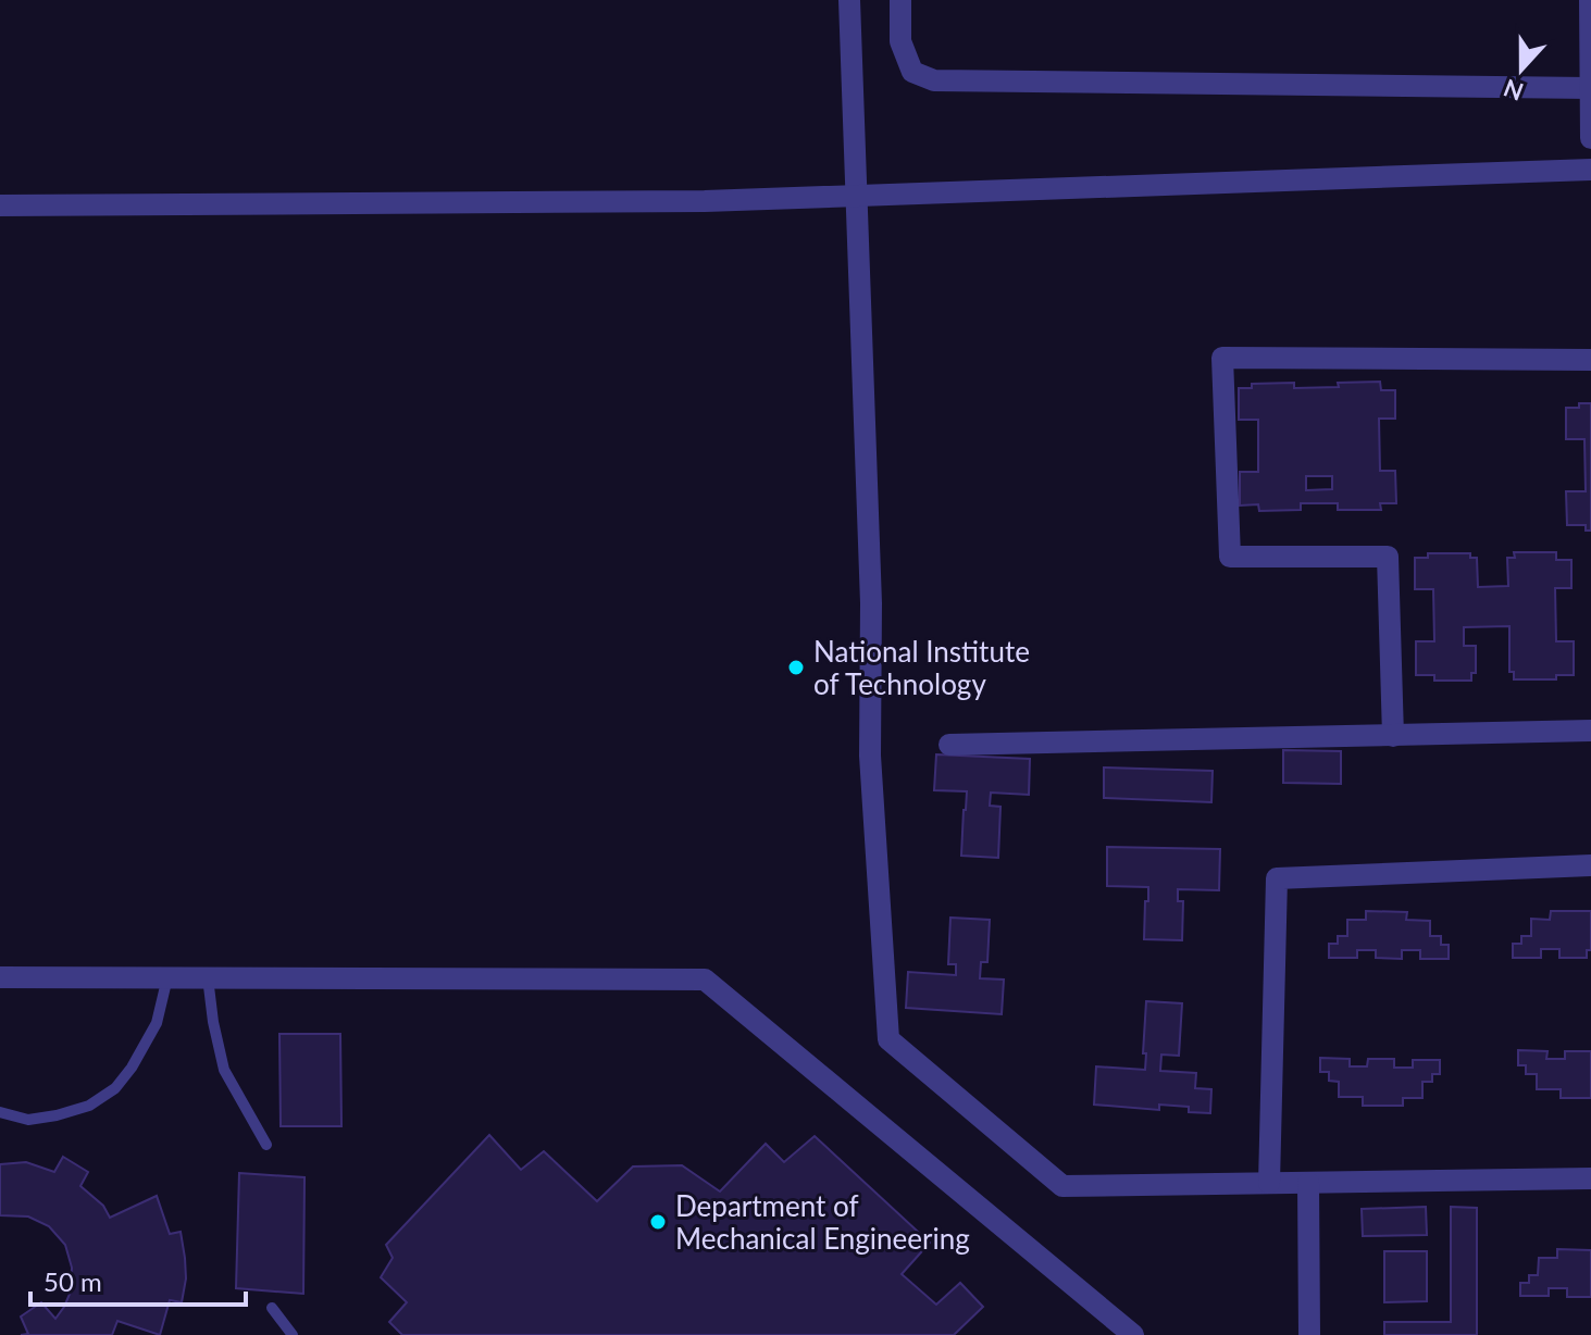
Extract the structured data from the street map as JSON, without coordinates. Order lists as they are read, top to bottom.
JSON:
{
  "places": ["National Institute of Technology", "Department of Mechanical Engineering"],
  "scale_bar": "50 m",
  "north": "bottom"
}
